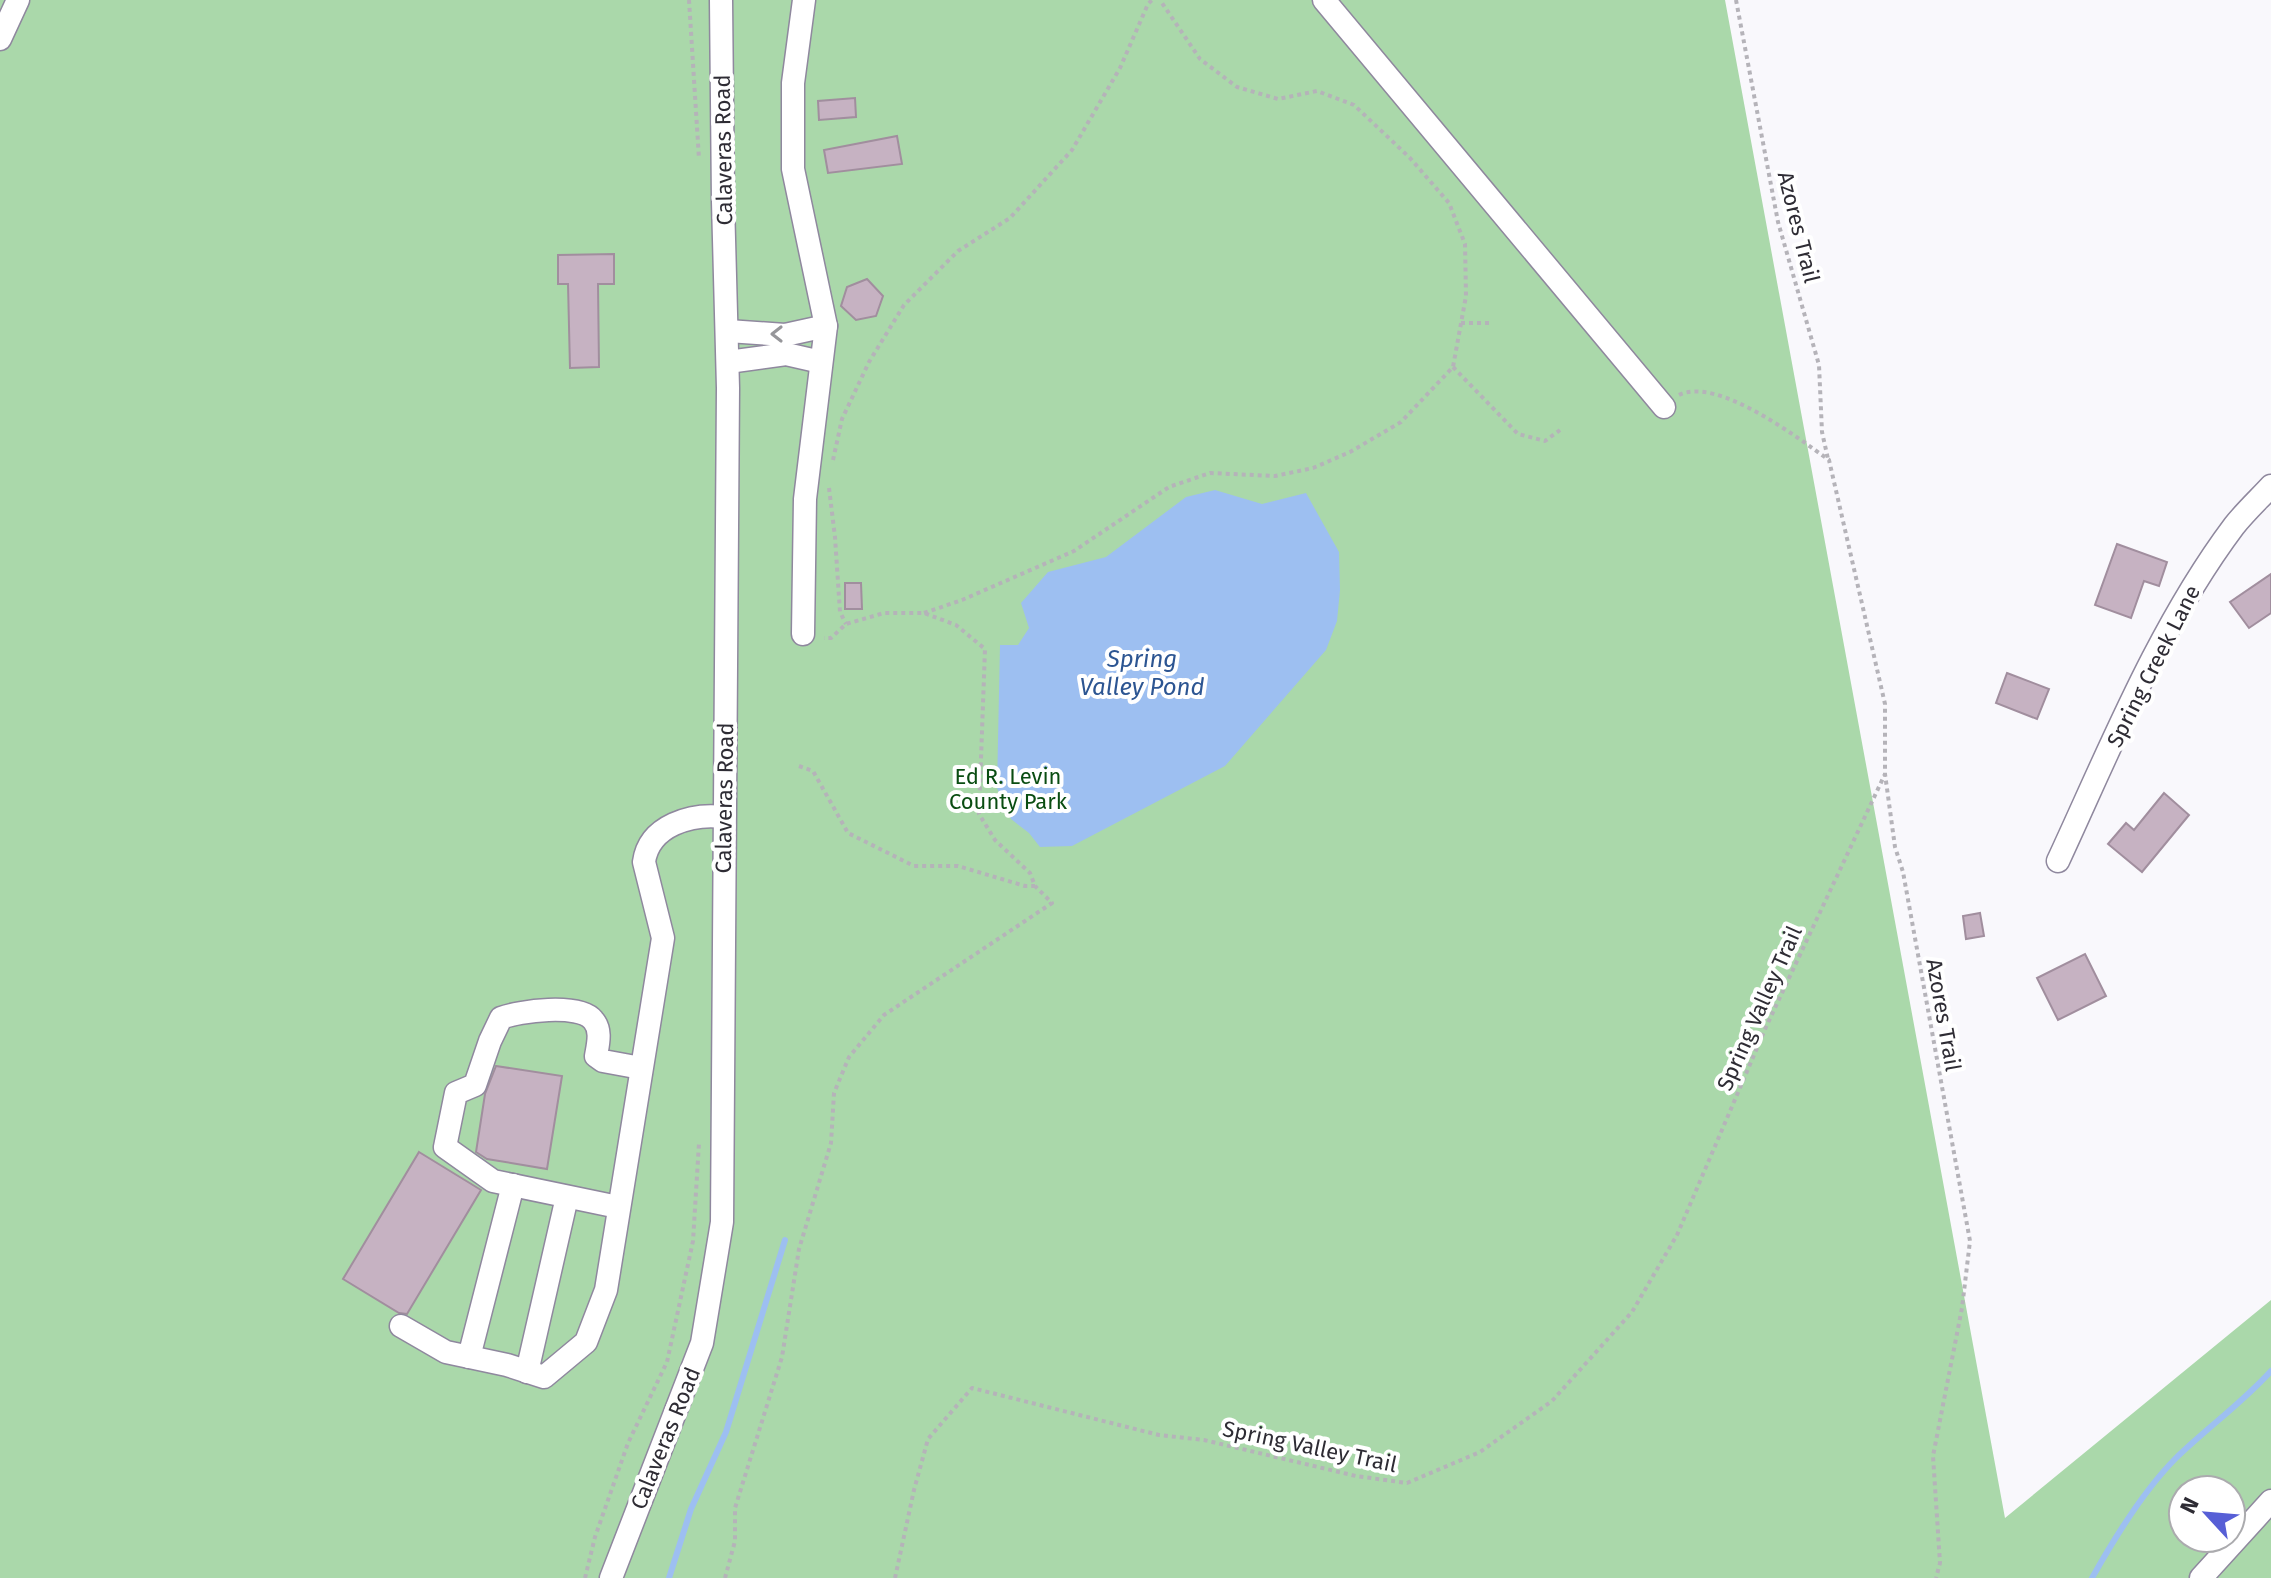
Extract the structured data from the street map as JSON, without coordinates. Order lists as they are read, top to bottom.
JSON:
{
  "streets": {
    "street": ["Calaveras Road", "Spring Creek Lane"],
    "path": ["Azores Trail", "Spring Valley Trail"]
  },
  "crossings": [
    ["Azores Trail", "Spring Valley Trail"]
  ],
  "water": ["Spring Valley Pond"],
  "parks": ["Ed R. Levin County Park"],
  "north": "top left"
}
